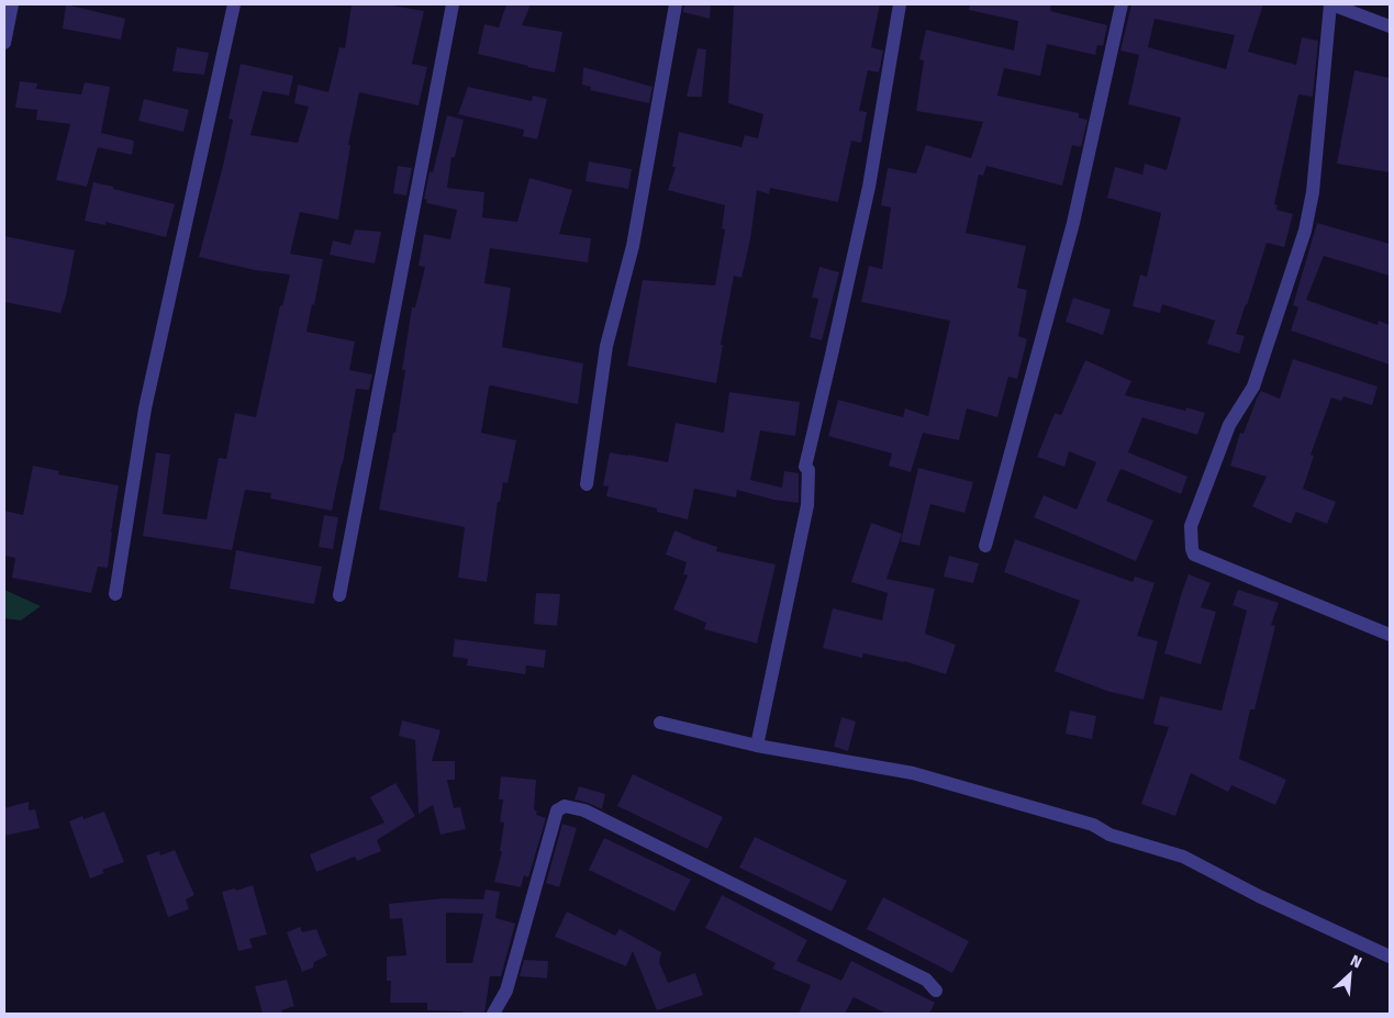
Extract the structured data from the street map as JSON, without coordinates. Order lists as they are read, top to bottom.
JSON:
{
  "north": "top right"
}
